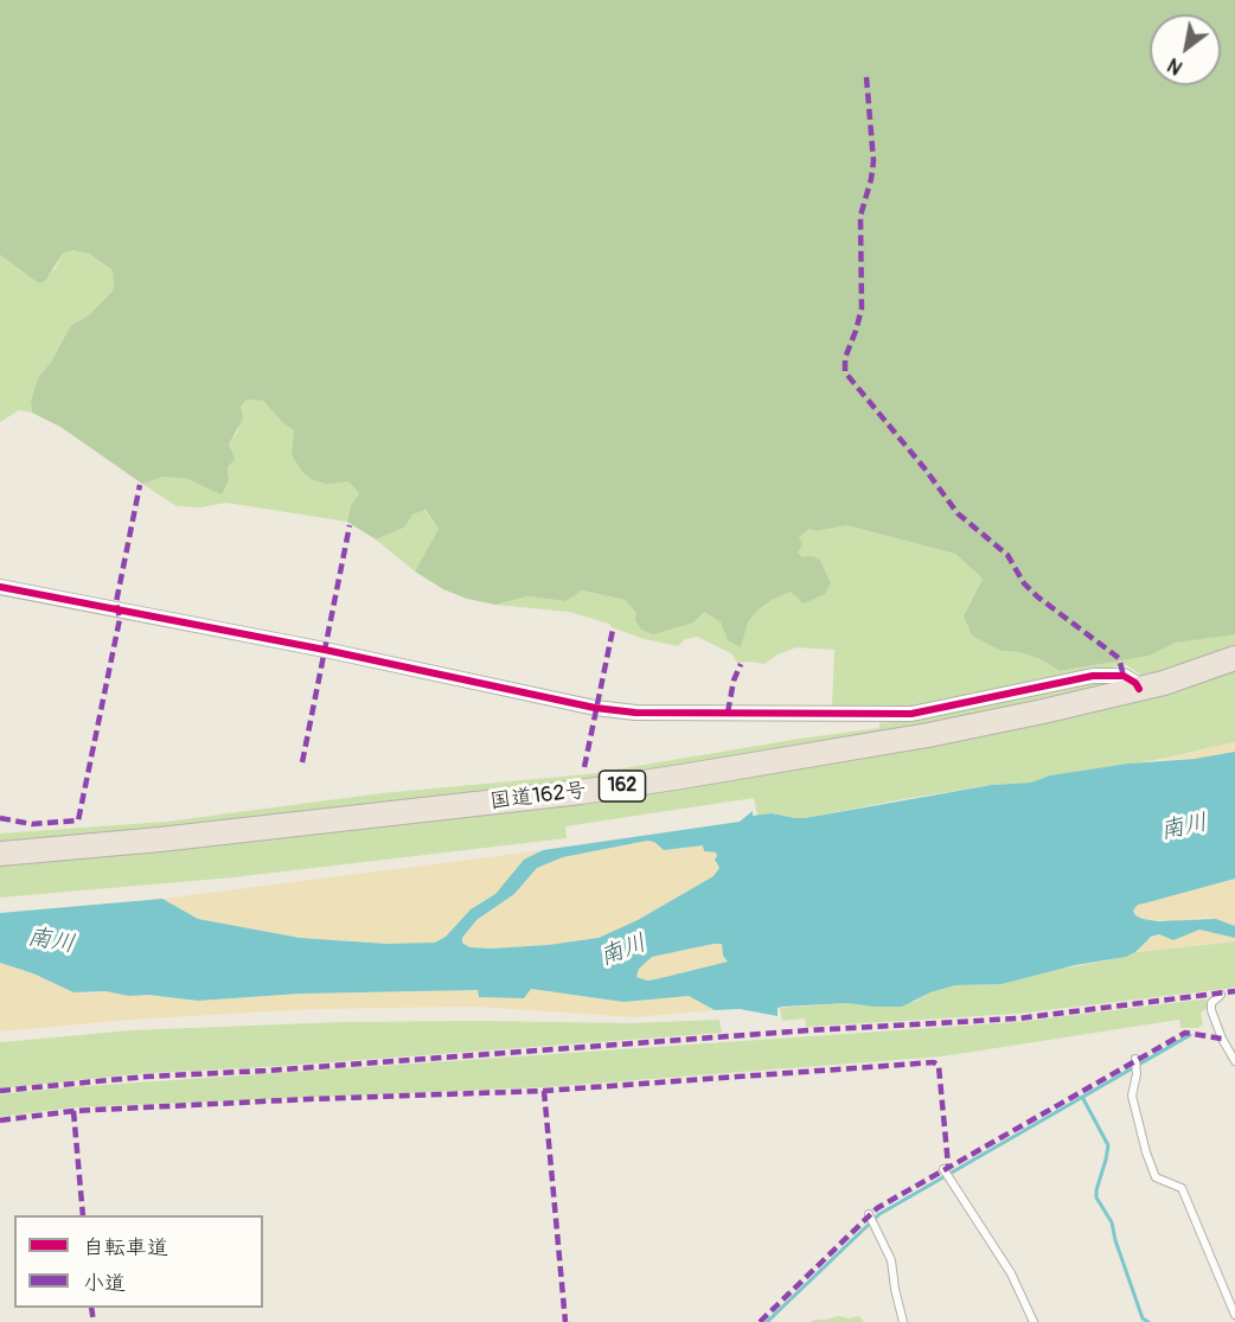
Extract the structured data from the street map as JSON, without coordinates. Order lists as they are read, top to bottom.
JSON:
{
  "streets": {
    "highway": ["162", "国道162号"]
  },
  "water": ["南川"],
  "legend": ["自転車道", "小道"],
  "north": "bottom left"
}
